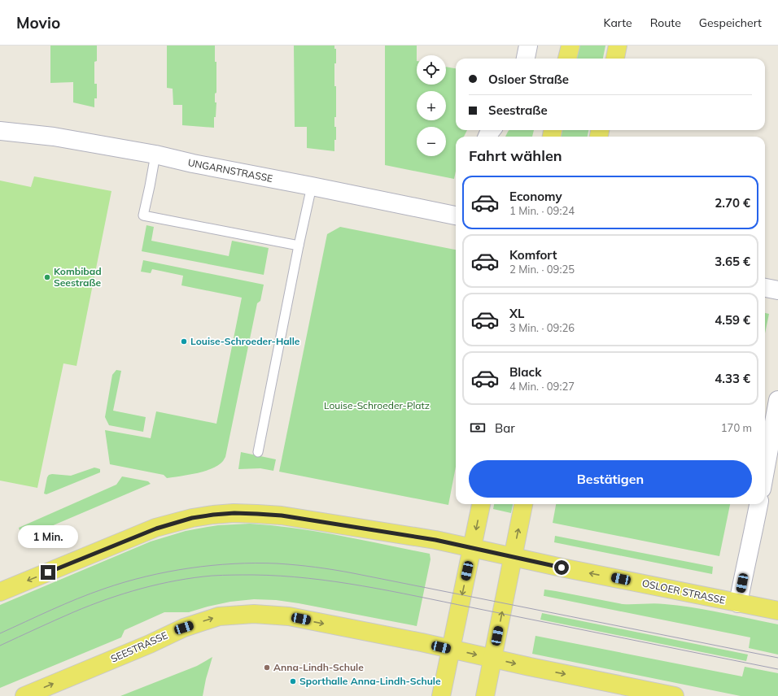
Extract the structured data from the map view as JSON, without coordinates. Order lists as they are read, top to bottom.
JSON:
{
  "streets": {
    "main road": ["OSLOER STRASSE", "SEESTRASSE"],
    "street": ["UNGARNSTRASSE"]
  },
  "parks": ["Louise-Schroeder-Platz"],
  "places": [
    "Kombibad Seestraße",
    "Louise-Schroeder-Halle",
    "Anna-Lindh-Schule",
    "Sporthalle Anna-Lindh-Schule"
  ],
  "page": {
    "header": "Movio",
    "nav": ["Karte", "Route", "Gespeichert"],
    "map_buttons": ["+", "−"],
    "banner": ["Osloer Straße", "Seestraße"],
    "heading": "Fahrt wählen",
    "list": [
      {
        "name": "Economy",
        "note": "1 Min. · 09:24",
        "value": "2.70 €"
      },
      {
        "name": "Komfort",
        "note": "2 Min. · 09:25",
        "value": "3.65 €"
      },
      {
        "name": "XL",
        "note": "3 Min. · 09:26",
        "value": "4.59 €"
      },
      {
        "name": "Black",
        "note": "4 Min. · 09:27",
        "value": "4.33 €"
      }
    ],
    "pay": ["Bar", "170 m"],
    "buttons": "Bestätigen",
    "bubble": "1 Min."
  }
}
